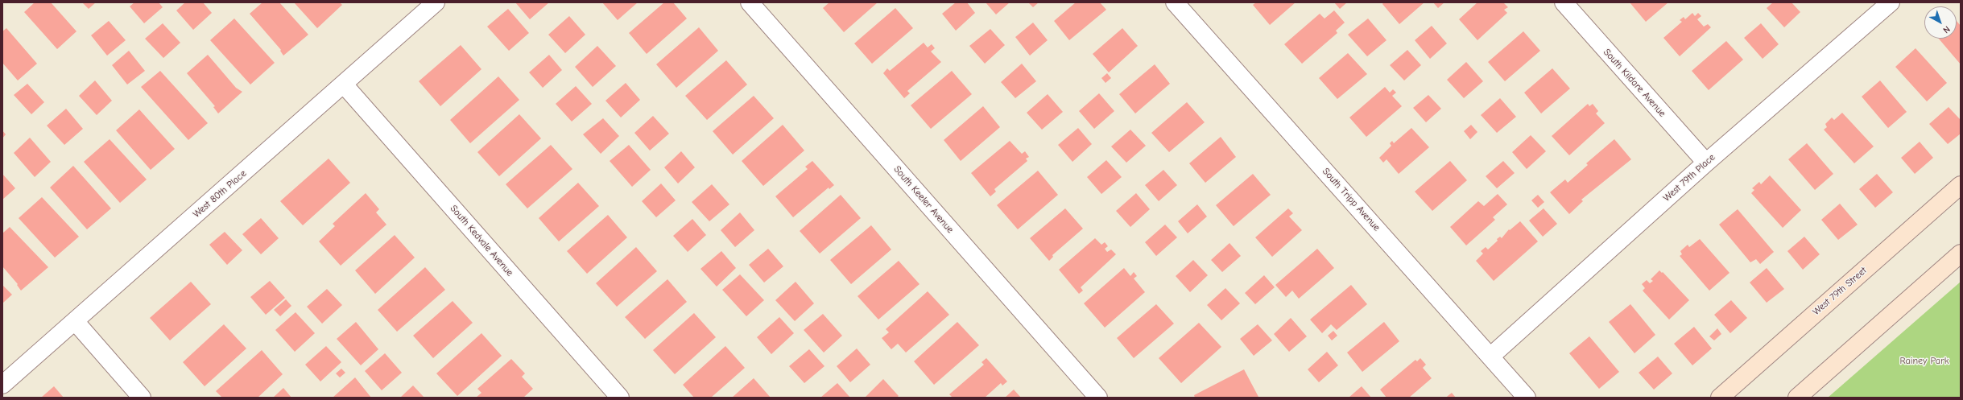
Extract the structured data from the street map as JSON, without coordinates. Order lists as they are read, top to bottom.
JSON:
{
  "streets": {
    "main road": ["West 79th Street"],
    "street": [
      "South Kildare Avenue",
      "West 79th Place",
      "West 80th Place",
      "South Keeler Avenue",
      "South Tripp Avenue",
      "South Kedvale Avenue"
    ]
  },
  "crossings": [
    ["South Kildare Avenue", "West 79th Place"],
    ["West 79th Place", "South Tripp Avenue"],
    ["West 80th Place", "South Kedvale Avenue"]
  ],
  "parks": ["Rainey Park"],
  "north": "bottom right"
}
